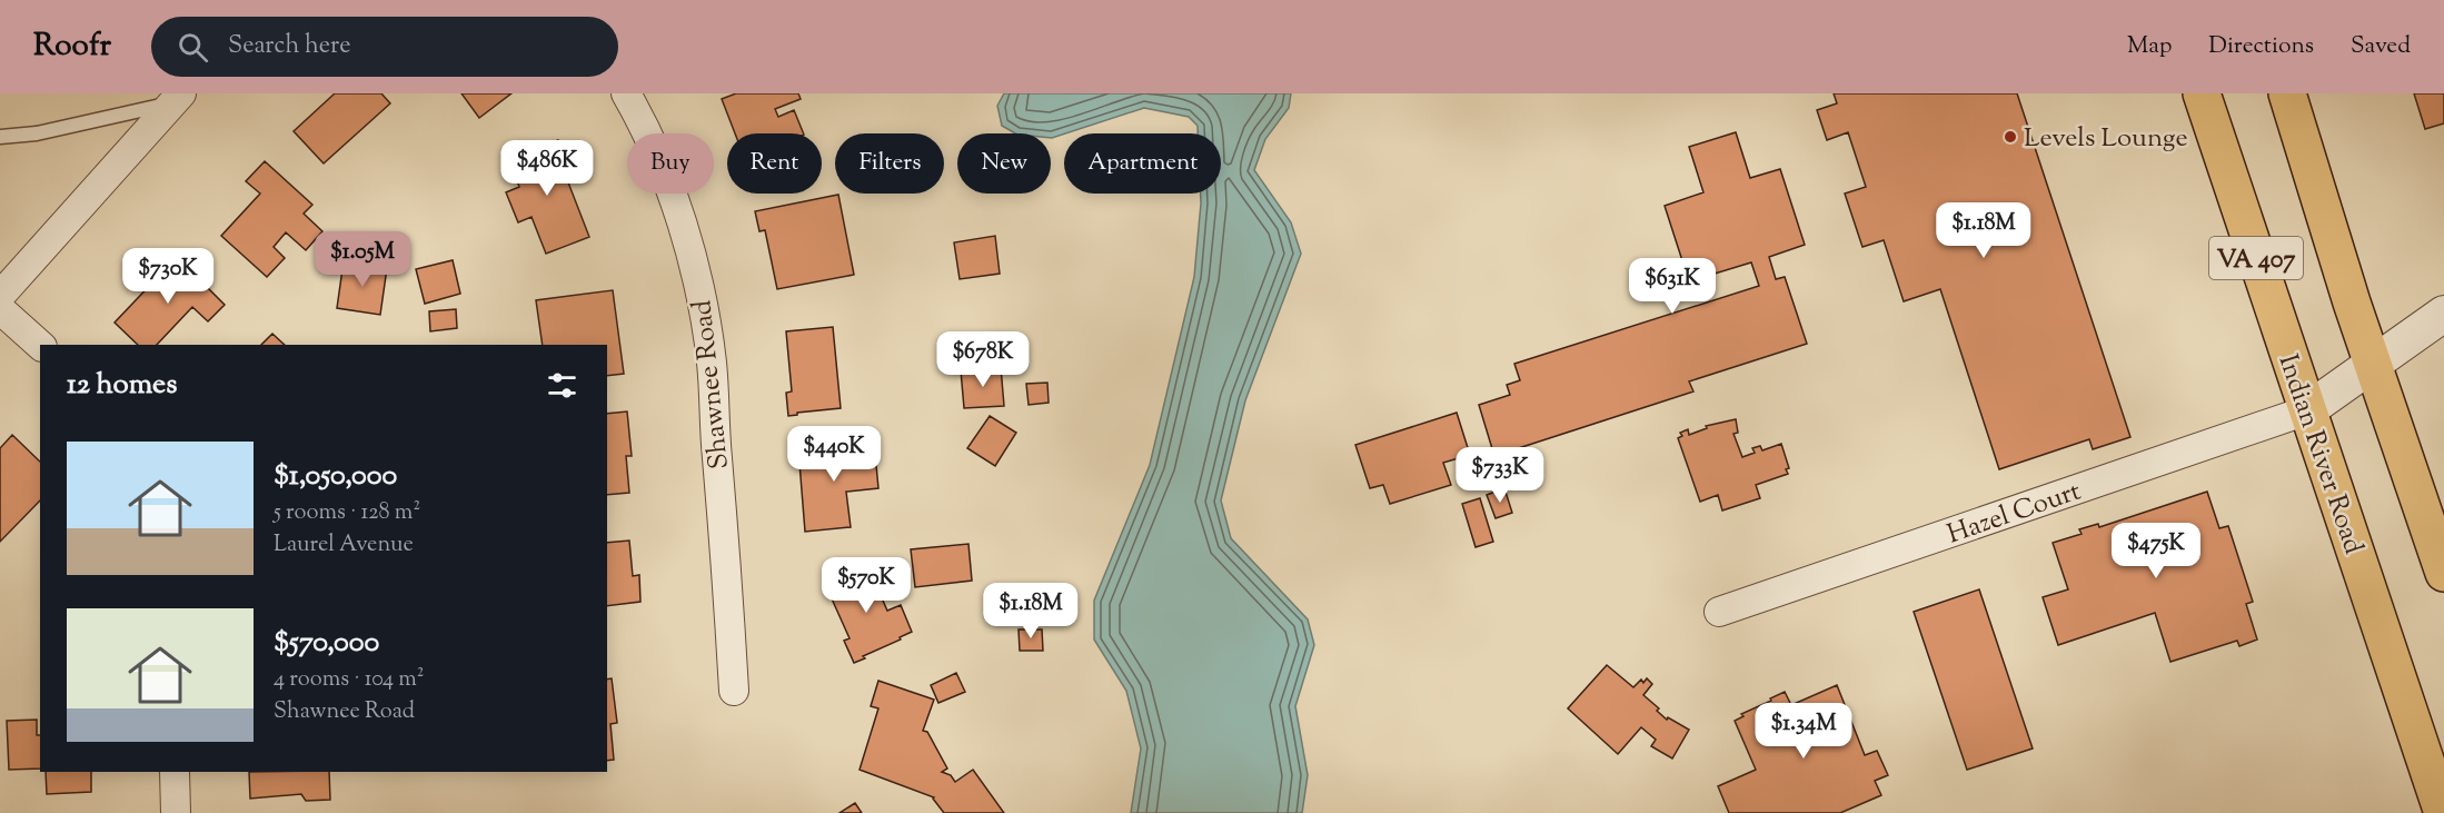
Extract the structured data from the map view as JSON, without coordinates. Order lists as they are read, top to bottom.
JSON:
{
  "streets": {
    "main road": ["VA 407", "Indian River Road"],
    "street": ["Shawnee Road", "Hazel Court"]
  },
  "crossings": [
    ["Indian River Road", "Hazel Court"]
  ],
  "places": ["Levels Lounge"],
  "page": {
    "header": "Roofr",
    "search": "Search here",
    "nav": ["Map", "Directions", "Saved"],
    "chip": [
      "Buy",
      "Rent",
      "Filters",
      "New",
      "Apartment"
    ],
    "price": [
      "$486K",
      "$1.18M",
      "$1.05M",
      "$730K",
      "$631K",
      "$678K",
      "$440K",
      "$733K",
      "$475K",
      "$570K",
      "$1.18M",
      "$1.34M"
    ],
    "heading": "12 homes",
    "list": [
      {
        "name": "$1,050,000",
        "note": "5 rooms · 128 m² · Laurel Avenue"
      },
      {
        "name": "$570,000",
        "note": "4 rooms · 104 m² · Shawnee Road"
      }
    ]
  }
}
